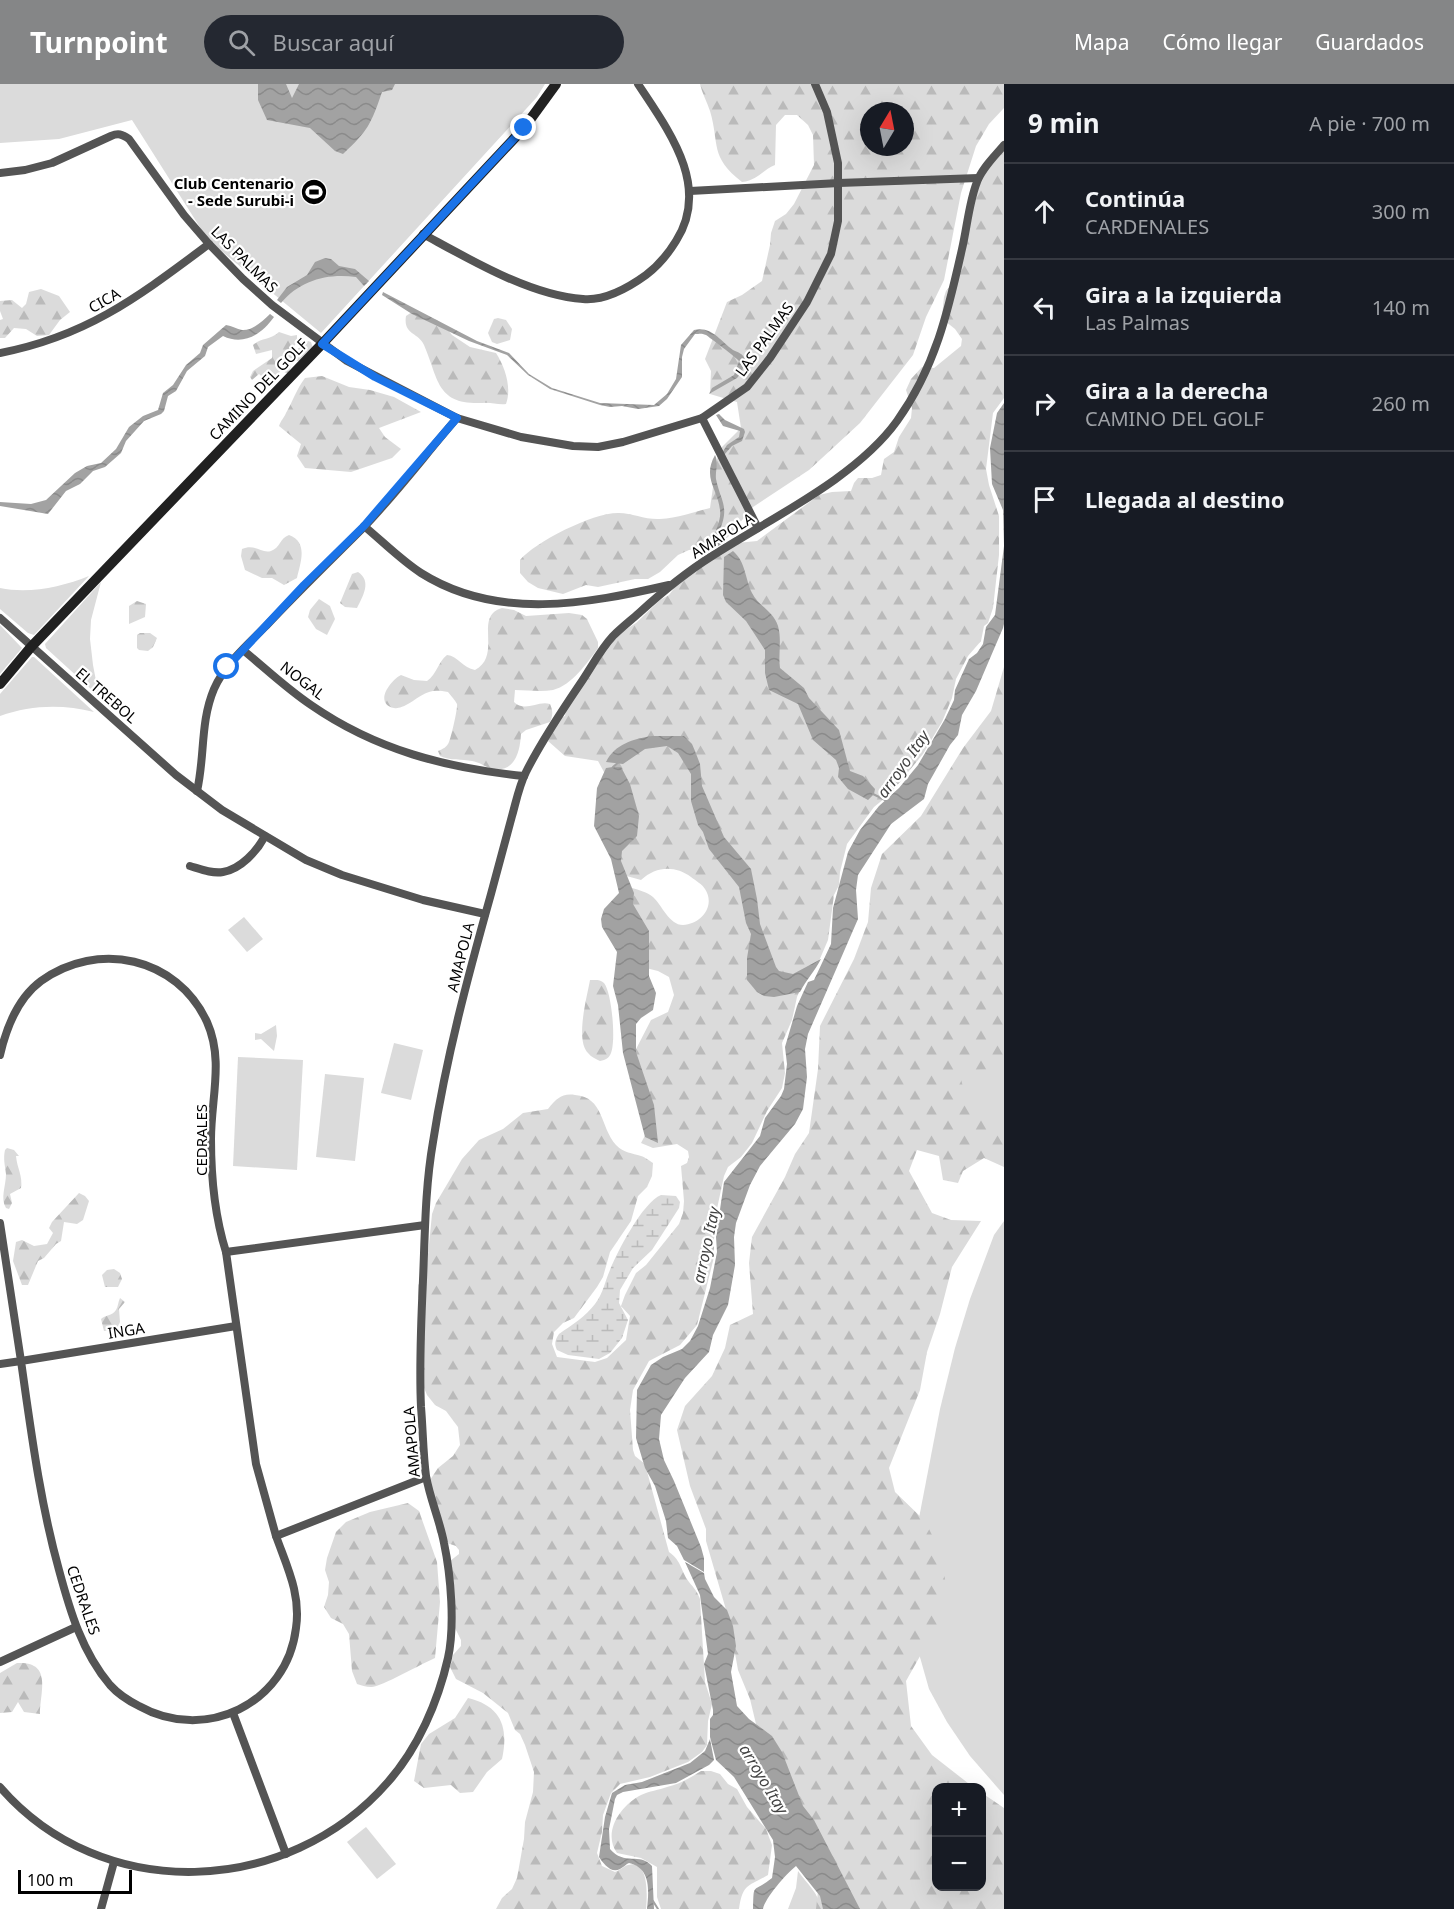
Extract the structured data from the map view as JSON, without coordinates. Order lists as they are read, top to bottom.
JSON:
{
  "streets": {
    "street": [
      "LAS PALMAS",
      "CICA",
      "CAMINO DEL GOLF",
      "AMAPOLA",
      "NOGAL",
      "EL TREBOL",
      "CEDRALES",
      "INGA"
    ]
  },
  "crossings": [
    ["LAS PALMAS", "CICA"],
    ["LAS PALMAS", "CAMINO DEL GOLF"],
    ["CAMINO DEL GOLF", "EL TREBOL"],
    ["AMAPOLA", "NOGAL"],
    ["AMAPOLA", "EL TREBOL"],
    ["CEDRALES", "INGA"]
  ],
  "water": ["arroyo Itay"],
  "places": {
    "sports": ["Club Centenario - Sede Surubi-i"]
  },
  "scale_bar": "100 m",
  "north": "top",
  "page": {
    "header": "Turnpoint",
    "search": "Buscar aquí",
    "nav": ["Mapa", "Cómo llegar", "Guardados"],
    "heading": ["9 min", "A pie · 700 m"],
    "list": [
      ["Continúa", "CARDENALES", "300 m"],
      ["Gira a la izquierda", "Las Palmas", "140 m"],
      ["Gira a la derecha", "CAMINO DEL GOLF", "260 m"],
      "Llegada al destino"
    ],
    "map_buttons": ["+", "−"],
    "scale": "100 m"
  }
}
